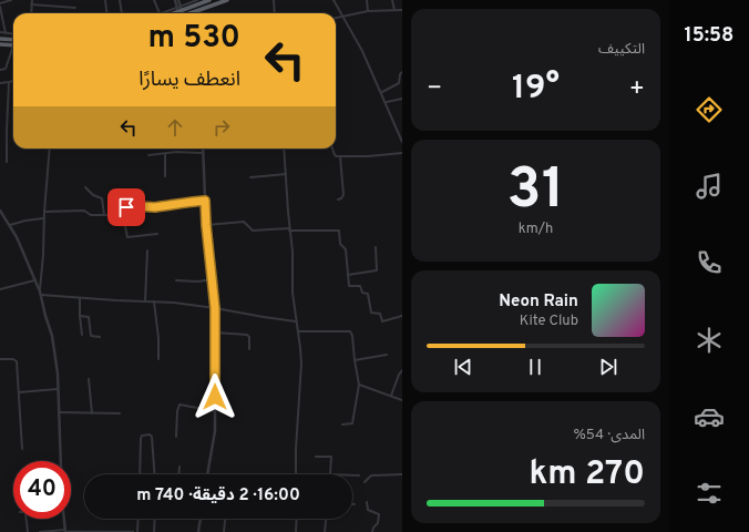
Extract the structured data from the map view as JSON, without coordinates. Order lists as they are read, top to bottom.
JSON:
{
  "page": {
    "tabs": "15:58",
    "tile": [
      "التكييف",
      ["31", "km/h"],
      ["المدى · 54%", "270 km"]
    ],
    "turn": ["530 m", "انعطف يسارًا"],
    "heat": ["−", "19°", "+"],
    "song": ["Neon Rain", "Kite Club"],
    "limit": "40",
    "trip": "16:00 · 2 دقيقة · 740 m"
  }
}
